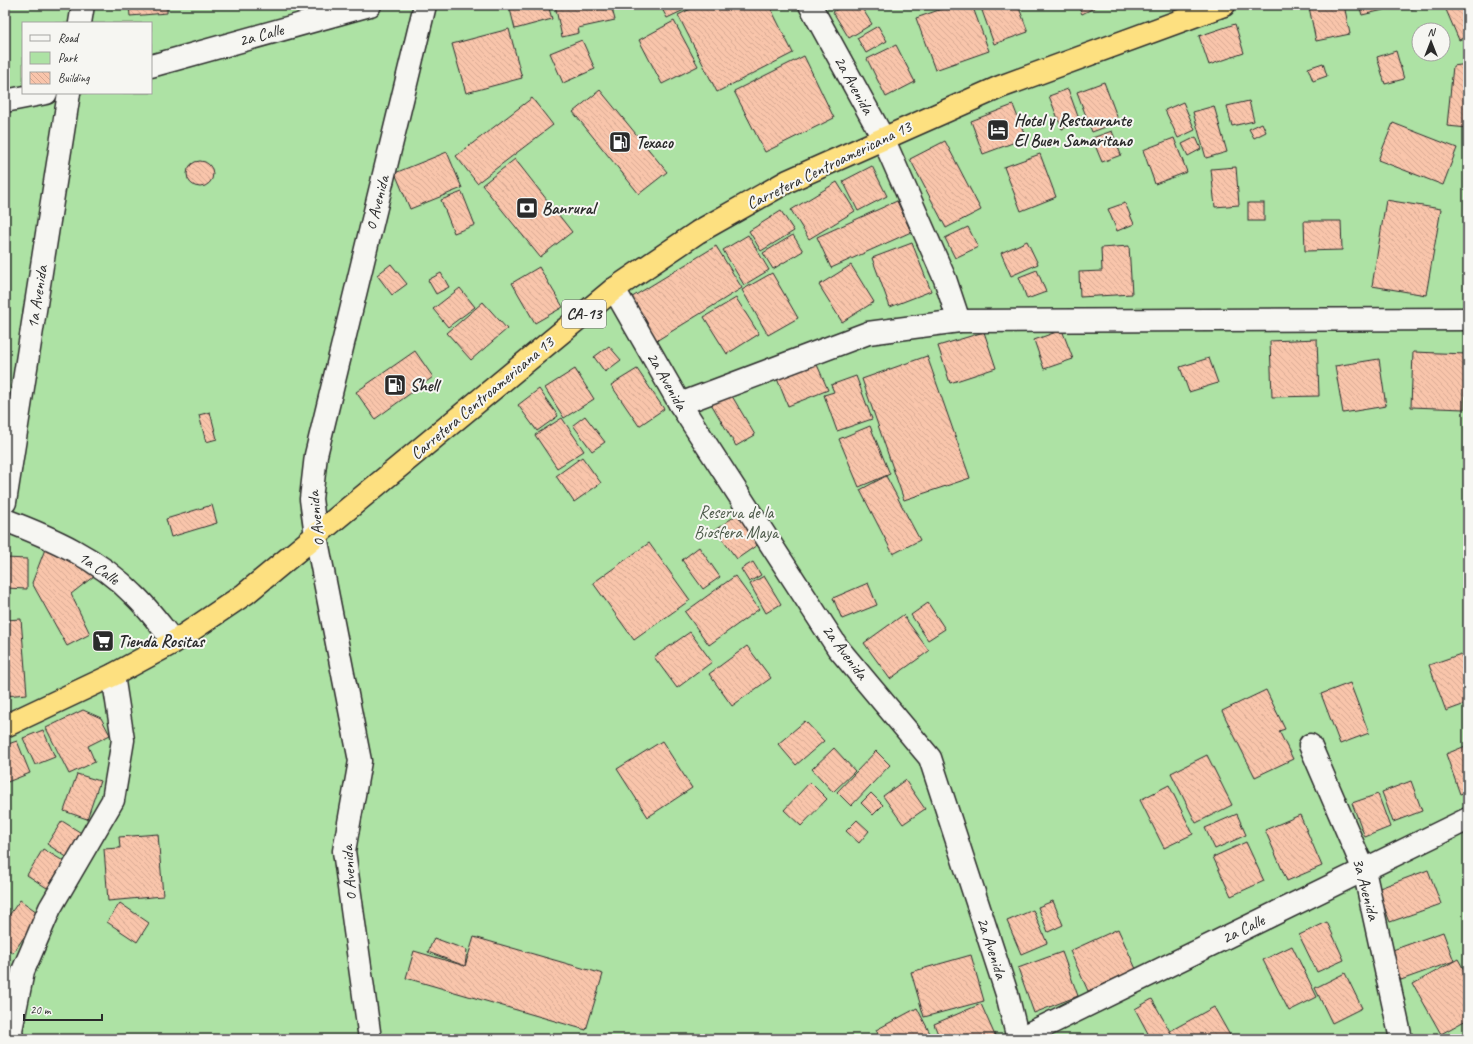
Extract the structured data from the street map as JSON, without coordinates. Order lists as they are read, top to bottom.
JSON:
{
  "streets": {
    "highway": ["Carretera Centroamericana 13", "CA-13"],
    "street": [
      "2a Calle",
      "2a Avenida",
      "0 Avenida",
      "1a Avenida",
      "1a Calle",
      "3a Avenida"
    ]
  },
  "crossings": [
    ["2a Calle", "2a Avenida"],
    ["2a Calle", "3a Avenida"],
    ["2a Avenida", "Carretera Centroamericana 13"],
    ["Carretera Centroamericana 13", "0 Avenida"],
    ["Carretera Centroamericana 13", "1a Calle"]
  ],
  "parks": ["Reserva de la Biosfera Maya"],
  "places": {
    "hotel": ["Hotel y Restaurante El Buen Samaritano"],
    "fuel station": ["Texaco", "Shell"],
    "bank": ["Banrural"],
    "supermarket": ["Tienda Rositas"]
  },
  "legend": ["Road", "Park", "Building"],
  "scale_bar": "20 m",
  "north": "top"
}
